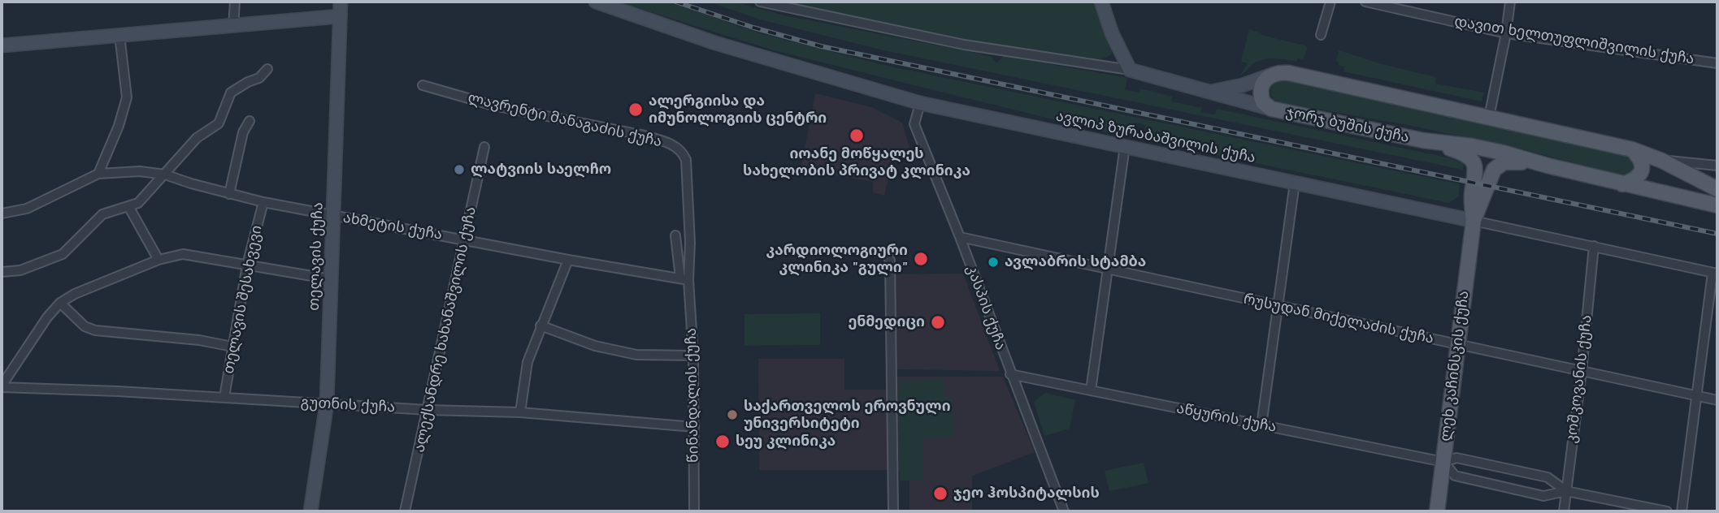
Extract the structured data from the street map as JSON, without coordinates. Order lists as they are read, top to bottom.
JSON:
{
  "streets": {
    "main road": ["ჯორჯ ბუშის ქუჩა", "ლეხ კაჩინსკის ქუჩა"],
    "street": [
      "დავით ხელთუფლიშვილის ქუჩა",
      "ლავრენტი მანაგაძის ქუჩა",
      "ავლიპ ზურაბაშვილის ქუჩა",
      "ახმეტის ქუჩა",
      "თელავის ქუჩა",
      "თელავის შესახვევი",
      "კასპის ქუჩა",
      "რუსუდან მიქელაძის ქუჩა",
      "ალექსანდრე ხახანაშვილის ქუჩა",
      "კოშკოვანის ქუჩა",
      "წინანდალის ქუჩა",
      "გუთნის ქუჩა",
      "აწყურის ქუჩა"
    ]
  },
  "crossings": [
    ["ლავრენტი მანაგაძის ქუჩა", "ახმეტის ქუჩა"],
    ["ლავრენტი მანაგაძის ქუჩა", "წინანდალის ქუჩა"],
    ["ჯორჯ ბუშის ქუჩა", "ლეხ კაჩინსკის ქუჩა"],
    ["ავლიპ ზურაბაშვილის ქუჩა", "კასპის ქუჩა"],
    ["ავლიპ ზურაბაშვილის ქუჩა", "ლეხ კაჩინსკის ქუჩა"],
    ["ავლიპ ზურაბაშვილის ქუჩა", "კოშკოვანის ქუჩა"],
    ["ახმეტის ქუჩა", "თელავის ქუჩა"],
    ["ახმეტის ქუჩა", "თელავის შესახვევი"],
    ["ახმეტის ქუჩა", "ალექსანდრე ხახანაშვილის ქუჩა"],
    ["ახმეტის ქუჩა", "წინანდალის ქუჩა"],
    ["თელავის ქუჩა", "გუთნის ქუჩა"],
    ["თელავის შესახვევი", "გუთნის ქუჩა"],
    ["კასპის ქუჩა", "რუსუდან მიქელაძის ქუჩა"],
    ["კასპის ქუჩა", "აწყურის ქუჩა"],
    ["რუსუდან მიქელაძის ქუჩა", "ლეხ კაჩინსკის ქუჩა"],
    ["რუსუდან მიქელაძის ქუჩა", "კოშკოვანის ქუჩა"],
    ["ალექსანდრე ხახანაშვილის ქუჩა", "გუთნის ქუჩა"],
    ["ლეხ კაჩინსკის ქუჩა", "აწყურის ქუჩა"],
    ["კოშკოვანის ქუჩა", "აწყურის ქუჩა"],
    ["წინანდალის ქუჩა", "გუთნის ქუჩა"]
  ],
  "places": [
    "ალერგიისა და იმუნოლოგიის ცენტრი",
    "იოანე მოწყალეს სახელობის პრივატ კლინიკა",
    "ლატვიის საელჩო",
    "კარდიოლოგიური კლინიკა \"გული\"",
    "ავლაბრის სტამბა",
    "ენმედიცი",
    "საქართველოს ეროვნული უნივერსიტეტი",
    "სეუ კლინიკა",
    "ჯეო ჰოსპიტალსის"
  ]
}
